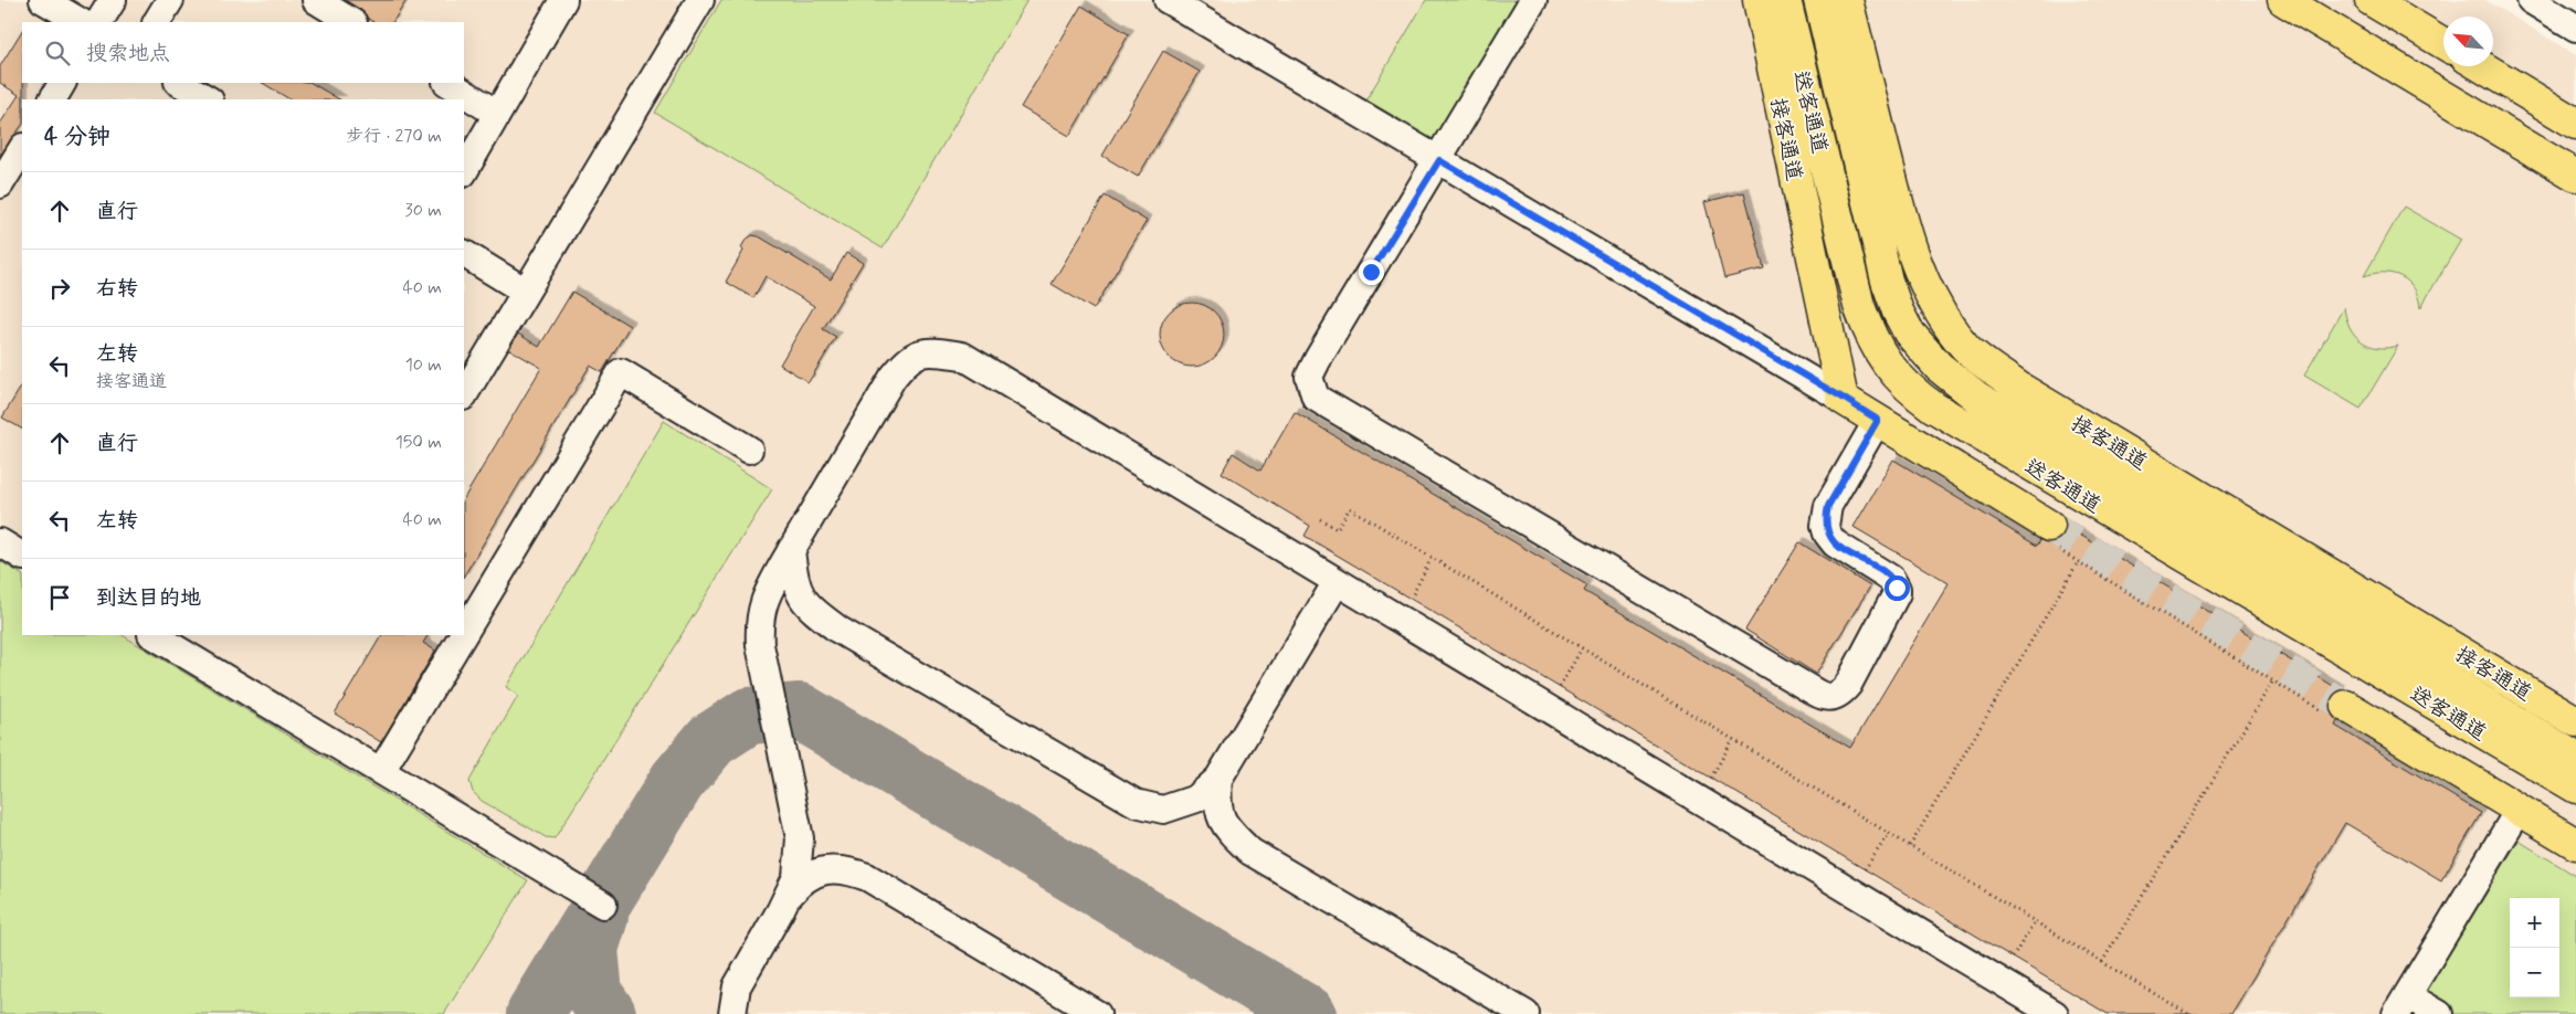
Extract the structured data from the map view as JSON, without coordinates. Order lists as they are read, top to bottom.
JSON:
{
  "streets": {
    "main road": ["送客通道", "接客通道"]
  },
  "north": "top left",
  "page": {
    "search": "搜索地点",
    "heading": ["4 分钟", "步行 · 270 m"],
    "list": [
      ["直行", "30 m"],
      ["右转", "40 m"],
      ["左转", "接客通道", "10 m"],
      ["直行", "150 m"],
      ["左转", "40 m"],
      "到达目的地"
    ],
    "map_buttons": ["+", "−"]
  }
}
